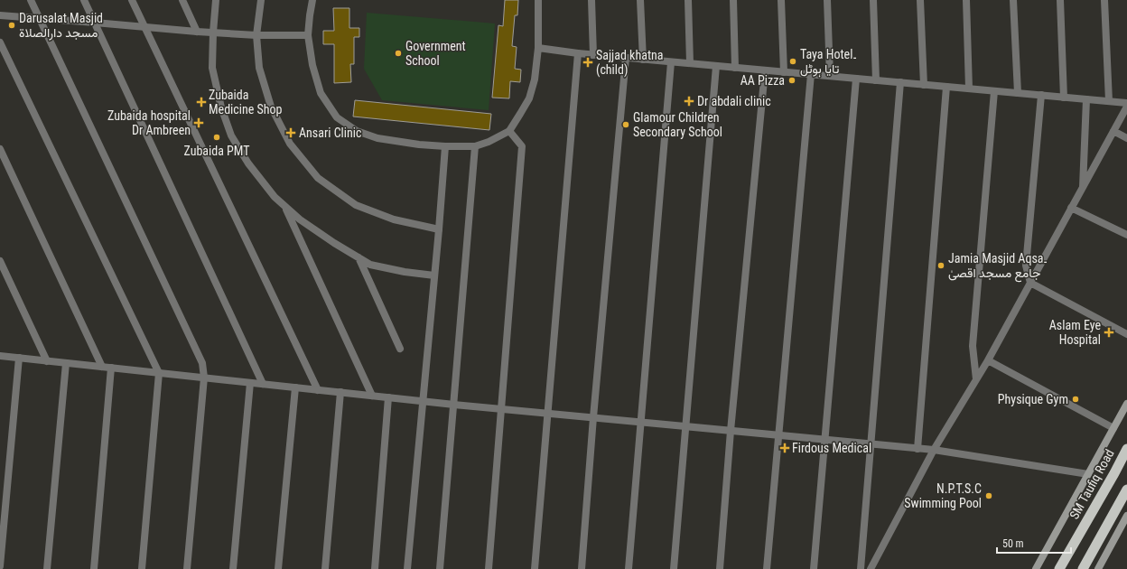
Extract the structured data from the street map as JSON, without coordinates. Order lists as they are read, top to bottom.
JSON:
{
  "streets": {
    "highway": ["SM Taufiq Road"]
  },
  "places": {
    "other": [
      "Darusalat Masjid مسجد دارالصلاة",
      "Government School",
      "Taya Hotel۔ تایا ہوٹل",
      "AA Pizza",
      "Glamour Children Secondary School",
      "Zubaida PMT",
      "Jamia Masjid Aqsa۔ جامع مسجد اقصیٰ",
      "Physique Gym",
      "N.P.T.S.C Swimming Pool"
    ],
    "health": [
      "Sajjad khatna (child)",
      "Dr abdali clinic",
      "Zubaida Medicine Shop",
      "Zubaida hospital Dr Ambreen",
      "Ansari Clinic",
      "Aslam Eye Hospital",
      "Firdous Medical"
    ]
  },
  "scale_bar": "50 m"
}
